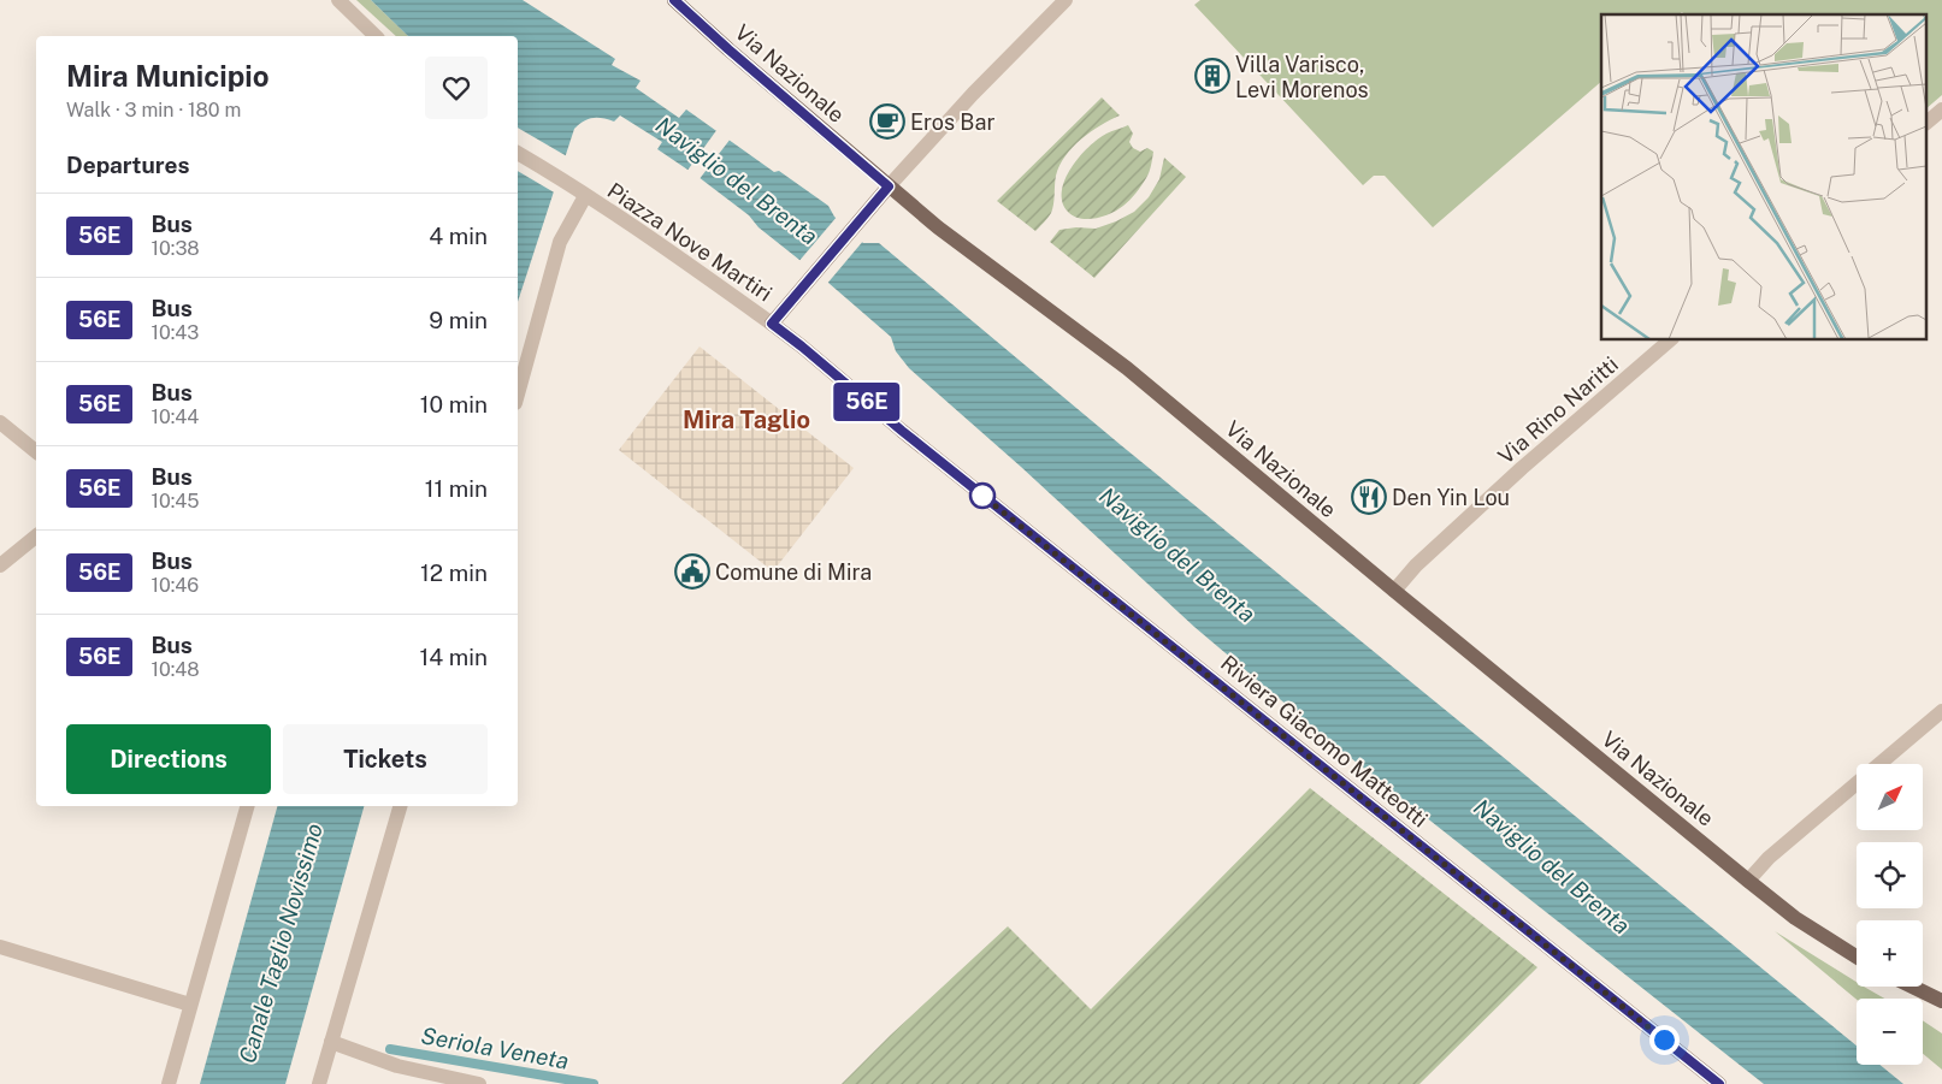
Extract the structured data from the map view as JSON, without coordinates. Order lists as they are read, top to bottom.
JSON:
{
  "streets": {
    "main road": ["Via Nazionale"],
    "street": ["Piazza Nove Martiri", "Via Rino Naritti", "Riviera Giacomo Matteotti"]
  },
  "crossings": [
    ["Via Nazionale", "Piazza Nove Martiri"],
    ["Via Nazionale", "Via Rino Naritti"],
    ["Piazza Nove Martiri", "Riviera Giacomo Matteotti"]
  ],
  "districts": ["Mira Taglio"],
  "water": ["Naviglio del Brenta", "Canale Taglio Novissimo", "Seriola Veneta"],
  "places": {
    "building": ["Villa Varisco, Levi Morenos"],
    "cafe": ["Eros Bar"],
    "restaurant": ["Den Yin Lou"],
    "public building": ["Comune di Mira"]
  },
  "lines": ["bus line 56E"],
  "north": "top right",
  "page": {
    "on_map": "56E",
    "heading": [
      ["Mira Municipio", "Walk · 3 min · 180 m"],
      "Departures"
    ],
    "list": [
      {
        "mark": "56E",
        "name": "Bus",
        "note": "10:38",
        "value": "4 min"
      },
      {
        "mark": "56E",
        "name": "Bus",
        "note": "10:43",
        "value": "9 min"
      },
      {
        "mark": "56E",
        "name": "Bus",
        "note": "10:44",
        "value": "10 min"
      },
      {
        "mark": "56E",
        "name": "Bus",
        "note": "10:45",
        "value": "11 min"
      },
      {
        "mark": "56E",
        "name": "Bus",
        "note": "10:46",
        "value": "12 min"
      },
      {
        "mark": "56E",
        "name": "Bus",
        "note": "10:48",
        "value": "14 min"
      }
    ],
    "buttons": ["Directions", "Tickets"],
    "map_buttons": ["+", "−"]
  }
}
